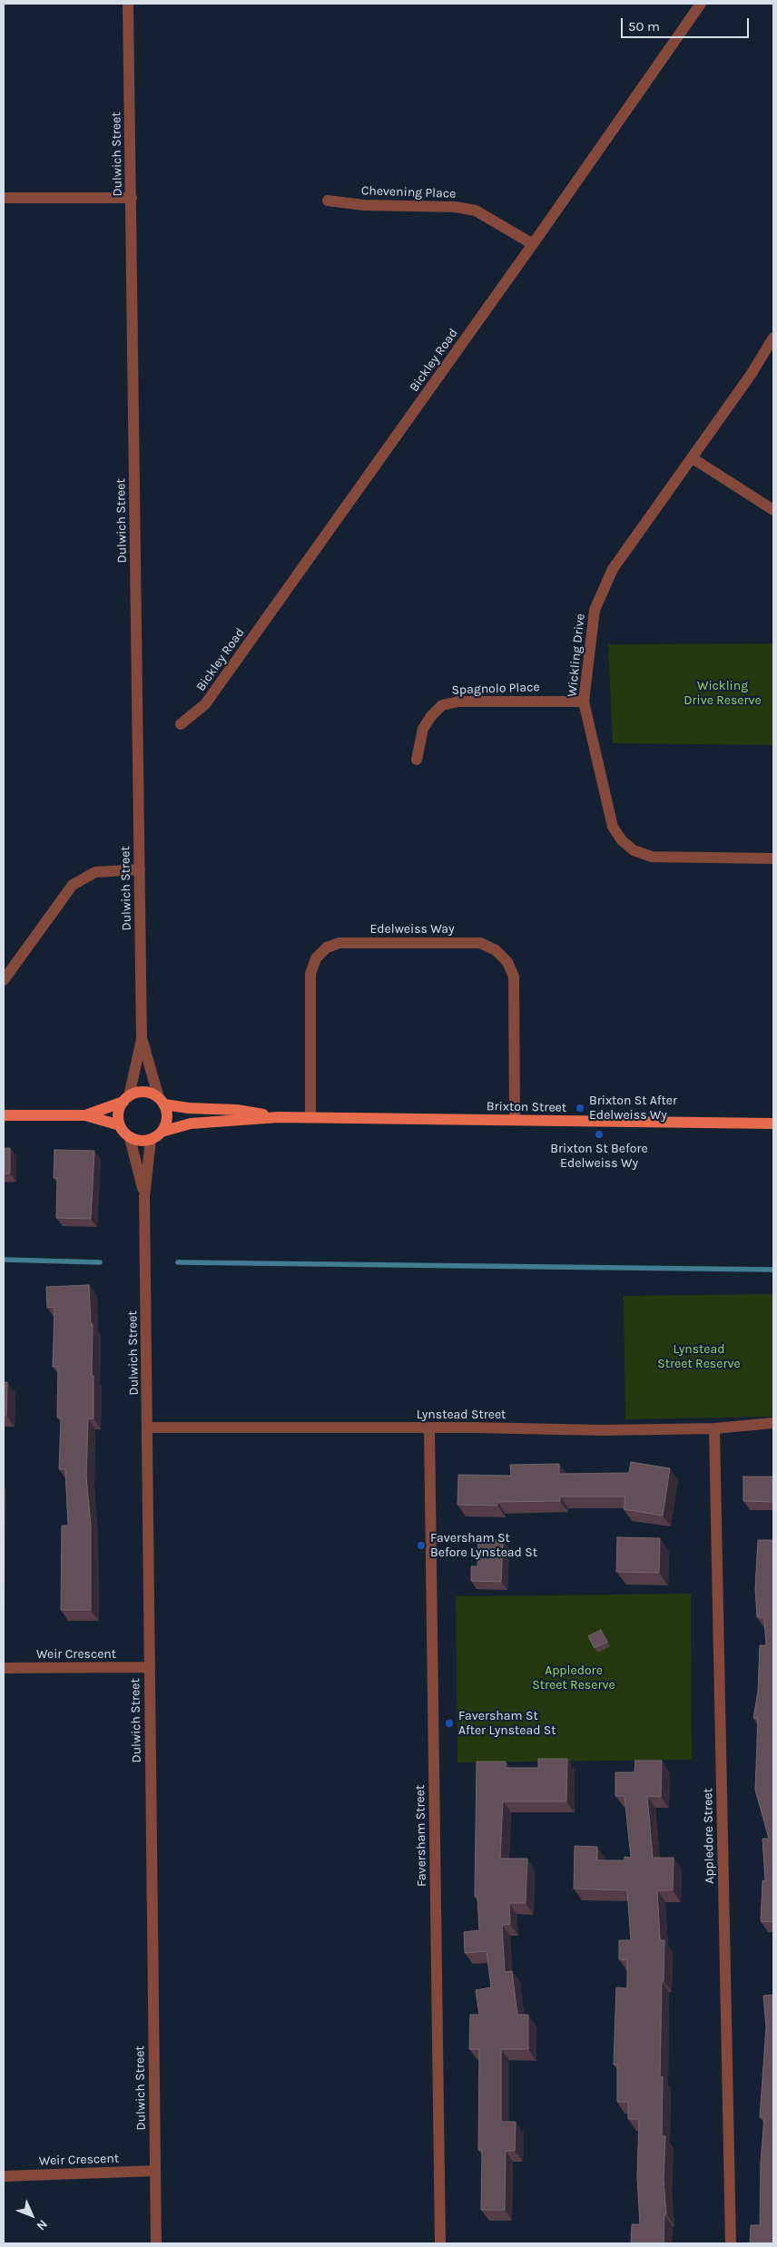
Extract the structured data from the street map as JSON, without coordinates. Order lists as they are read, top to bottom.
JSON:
{
  "streets": {
    "main road": ["Brixton Street"],
    "street": [
      "Dulwich Street",
      "Chevening Place",
      "Bickley Road",
      "Wickling Drive",
      "Spagnolo Place",
      "Edelweiss Way",
      "Lynstead Street",
      "Weir Crescent",
      "Faversham Street",
      "Appledore Street"
    ]
  },
  "crossings": [
    ["Dulwich Street", "Brixton Street"],
    ["Dulwich Street", "Lynstead Street"],
    ["Dulwich Street", "Weir Crescent"],
    ["Chevening Place", "Bickley Road"],
    ["Wickling Drive", "Spagnolo Place"],
    ["Edelweiss Way", "Brixton Street"],
    ["Lynstead Street", "Faversham Street"],
    ["Lynstead Street", "Appledore Street"]
  ],
  "parks": ["Wickling Drive Reserve", "Lynstead Street Reserve", "Appledore Street Reserve"],
  "places": [
    "Brixton St After Edelweiss Wy",
    "Brixton St Before Edelweiss Wy",
    "Faversham St Before Lynstead St",
    "Faversham St After Lynstead St"
  ],
  "scale_bar": "50 m",
  "north": "bottom right"
}
